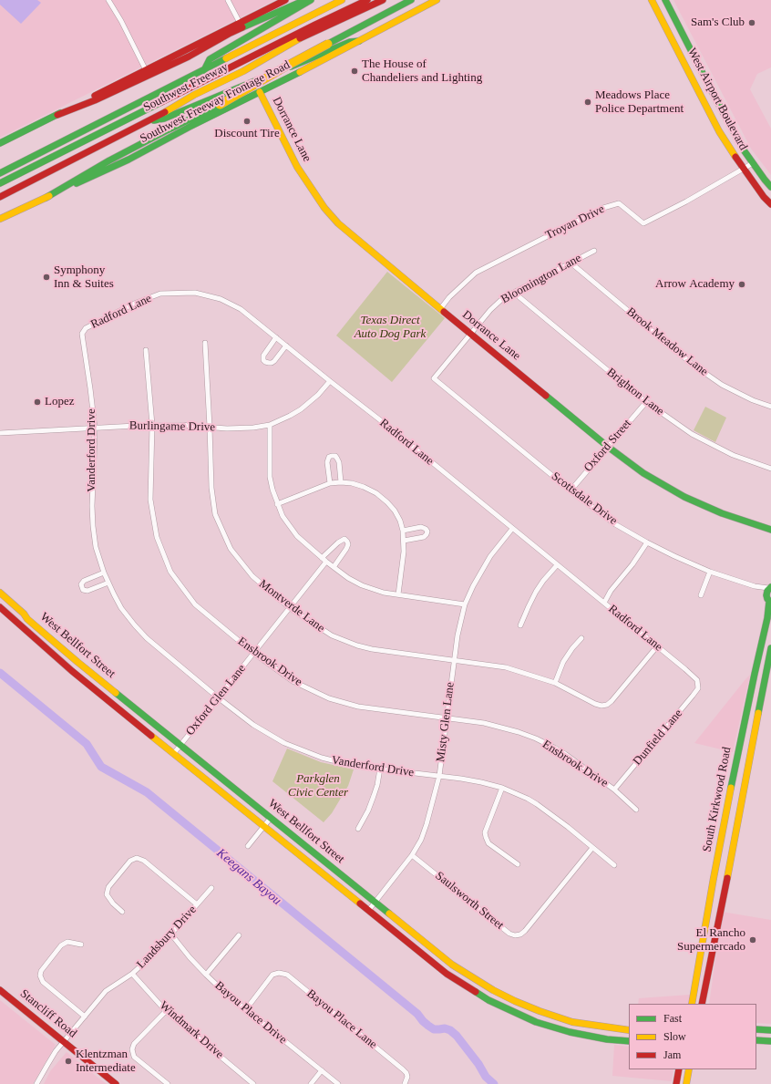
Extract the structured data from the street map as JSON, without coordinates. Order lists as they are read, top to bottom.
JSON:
{
  "streets": {
    "main road": [
      "Southwest Freeway",
      "West Airport Boulevard",
      "Southwest Freeway Frontage Road",
      "Dorrance Lane",
      "West Bellfort Street",
      "South Kirkwood Road",
      "Stancliff Road"
    ],
    "street": [
      "Troyan Drive",
      "Bloomington Lane",
      "Radford Lane",
      "Brook Meadow Lane",
      "Brighton Lane",
      "Burlingame Drive",
      "Oxford Street",
      "Vanderford Drive",
      "Scottsdale Drive",
      "Montverde Lane",
      "Ensbrook Drive",
      "Oxford Glen Lane",
      "Misty Glen Lane",
      "Dunfield Lane",
      "Saulsworth Street",
      "Landsbury Drive",
      "Bayou Place Drive",
      "Bayou Place Lane",
      "Windmark Drive"
    ]
  },
  "crossings": [
    ["West Airport Boulevard", "Troyan Drive"],
    ["Southwest Freeway Frontage Road", "Dorrance Lane"],
    ["Dorrance Lane", "Troyan Drive"],
    ["Dorrance Lane", "Bloomington Lane"],
    ["Dorrance Lane", "Oxford Street"],
    ["Bloomington Lane", "Brook Meadow Lane"],
    ["Bloomington Lane", "Brighton Lane"],
    ["Bloomington Lane", "Scottsdale Drive"],
    ["Radford Lane", "Burlingame Drive"],
    ["Radford Lane", "Vanderford Drive"],
    ["Radford Lane", "Montverde Lane"],
    ["Radford Lane", "Misty Glen Lane"],
    ["Radford Lane", "Dunfield Lane"],
    ["Brighton Lane", "Oxford Street"],
    ["Burlingame Drive", "Vanderford Drive"],
    ["Burlingame Drive", "Montverde Lane"],
    ["Burlingame Drive", "Ensbrook Drive"],
    ["Oxford Street", "Scottsdale Drive"],
    ["Vanderford Drive", "Oxford Glen Lane"],
    ["Vanderford Drive", "Misty Glen Lane"],
    ["Vanderford Drive", "Saulsworth Street"],
    ["Scottsdale Drive", "South Kirkwood Road"],
    ["Montverde Lane", "Oxford Glen Lane"],
    ["Montverde Lane", "Misty Glen Lane"],
    ["West Bellfort Street", "Oxford Glen Lane"],
    ["West Bellfort Street", "Misty Glen Lane"],
    ["Ensbrook Drive", "Oxford Glen Lane"],
    ["Ensbrook Drive", "Misty Glen Lane"],
    ["Ensbrook Drive", "Dunfield Lane"],
    ["Misty Glen Lane", "Saulsworth Street"],
    ["Landsbury Drive", "Bayou Place Drive"],
    ["Landsbury Drive", "Stancliff Road"],
    ["Landsbury Drive", "Windmark Drive"],
    ["Bayou Place Drive", "Bayou Place Lane"]
  ],
  "water": ["Keegans Bayou"],
  "parks": ["Texas Direct Auto Dog Park", "Parkglen Civic Center"],
  "places": [
    "Sam's Club",
    "The House of Chandeliers and Lighting",
    "Meadows Place Police Department",
    "Discount Tire",
    "Symphony Inn & Suites",
    "Arrow Academy",
    "Lopez",
    "El Rancho Supermercado",
    "Klentzman Intermediate"
  ],
  "legend": ["Fast", "Slow", "Jam"]
}
